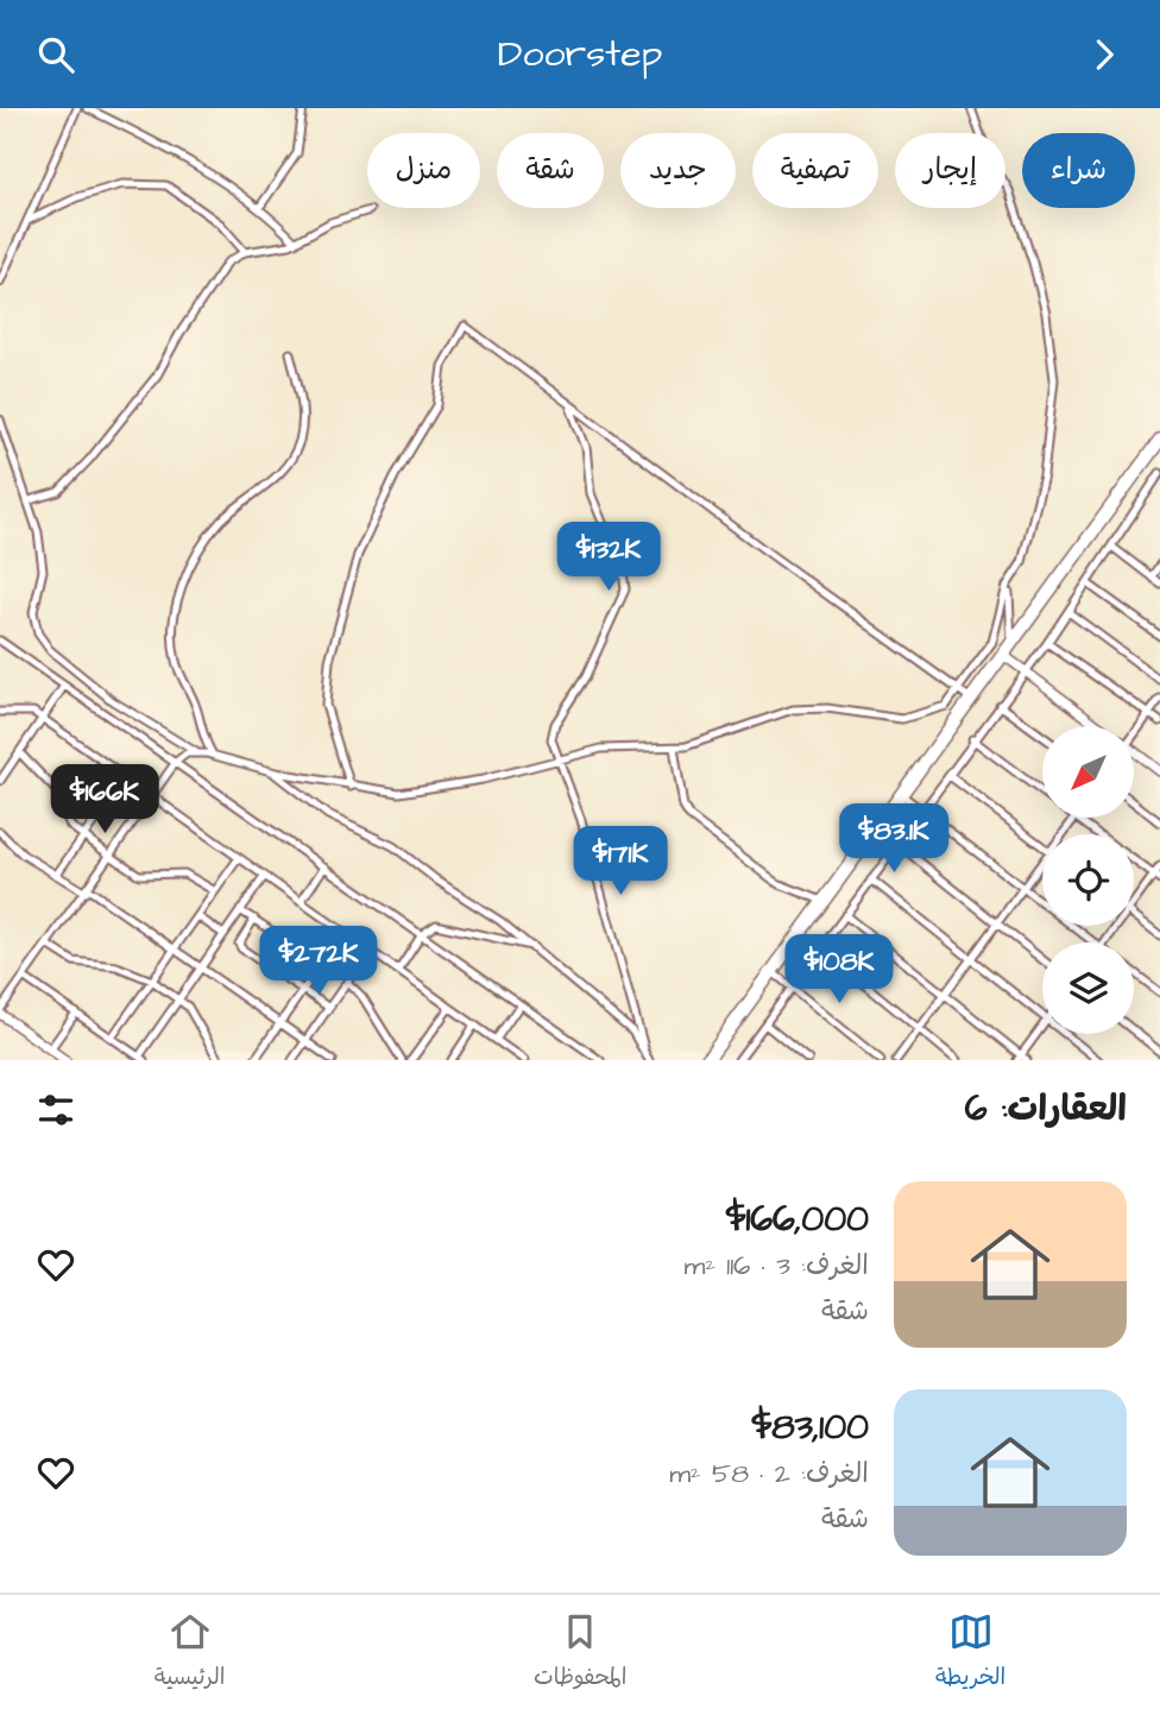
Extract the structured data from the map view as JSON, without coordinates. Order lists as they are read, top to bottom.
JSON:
{
  "north": "bottom left",
  "page": {
    "header": "Doorstep",
    "chip": [
      "شراء",
      "إيجار",
      "تصفية",
      "جديد",
      "شقة",
      "منزل"
    ],
    "price": [
      "$132K",
      "$166K",
      "$83.1K",
      "$171K",
      "$272K",
      "$108K"
    ],
    "heading": "العقارات: 6",
    "list": [
      {
        "name": "$166,000",
        "note": "الغرف: 3 · 116 m² · شقة"
      },
      {
        "name": "$83,100",
        "note": "الغرف: 2 · 58 m² · شقة"
      }
    ],
    "tabs": ["الخريطة", "المحفوظات", "الرئيسية"]
  }
}
